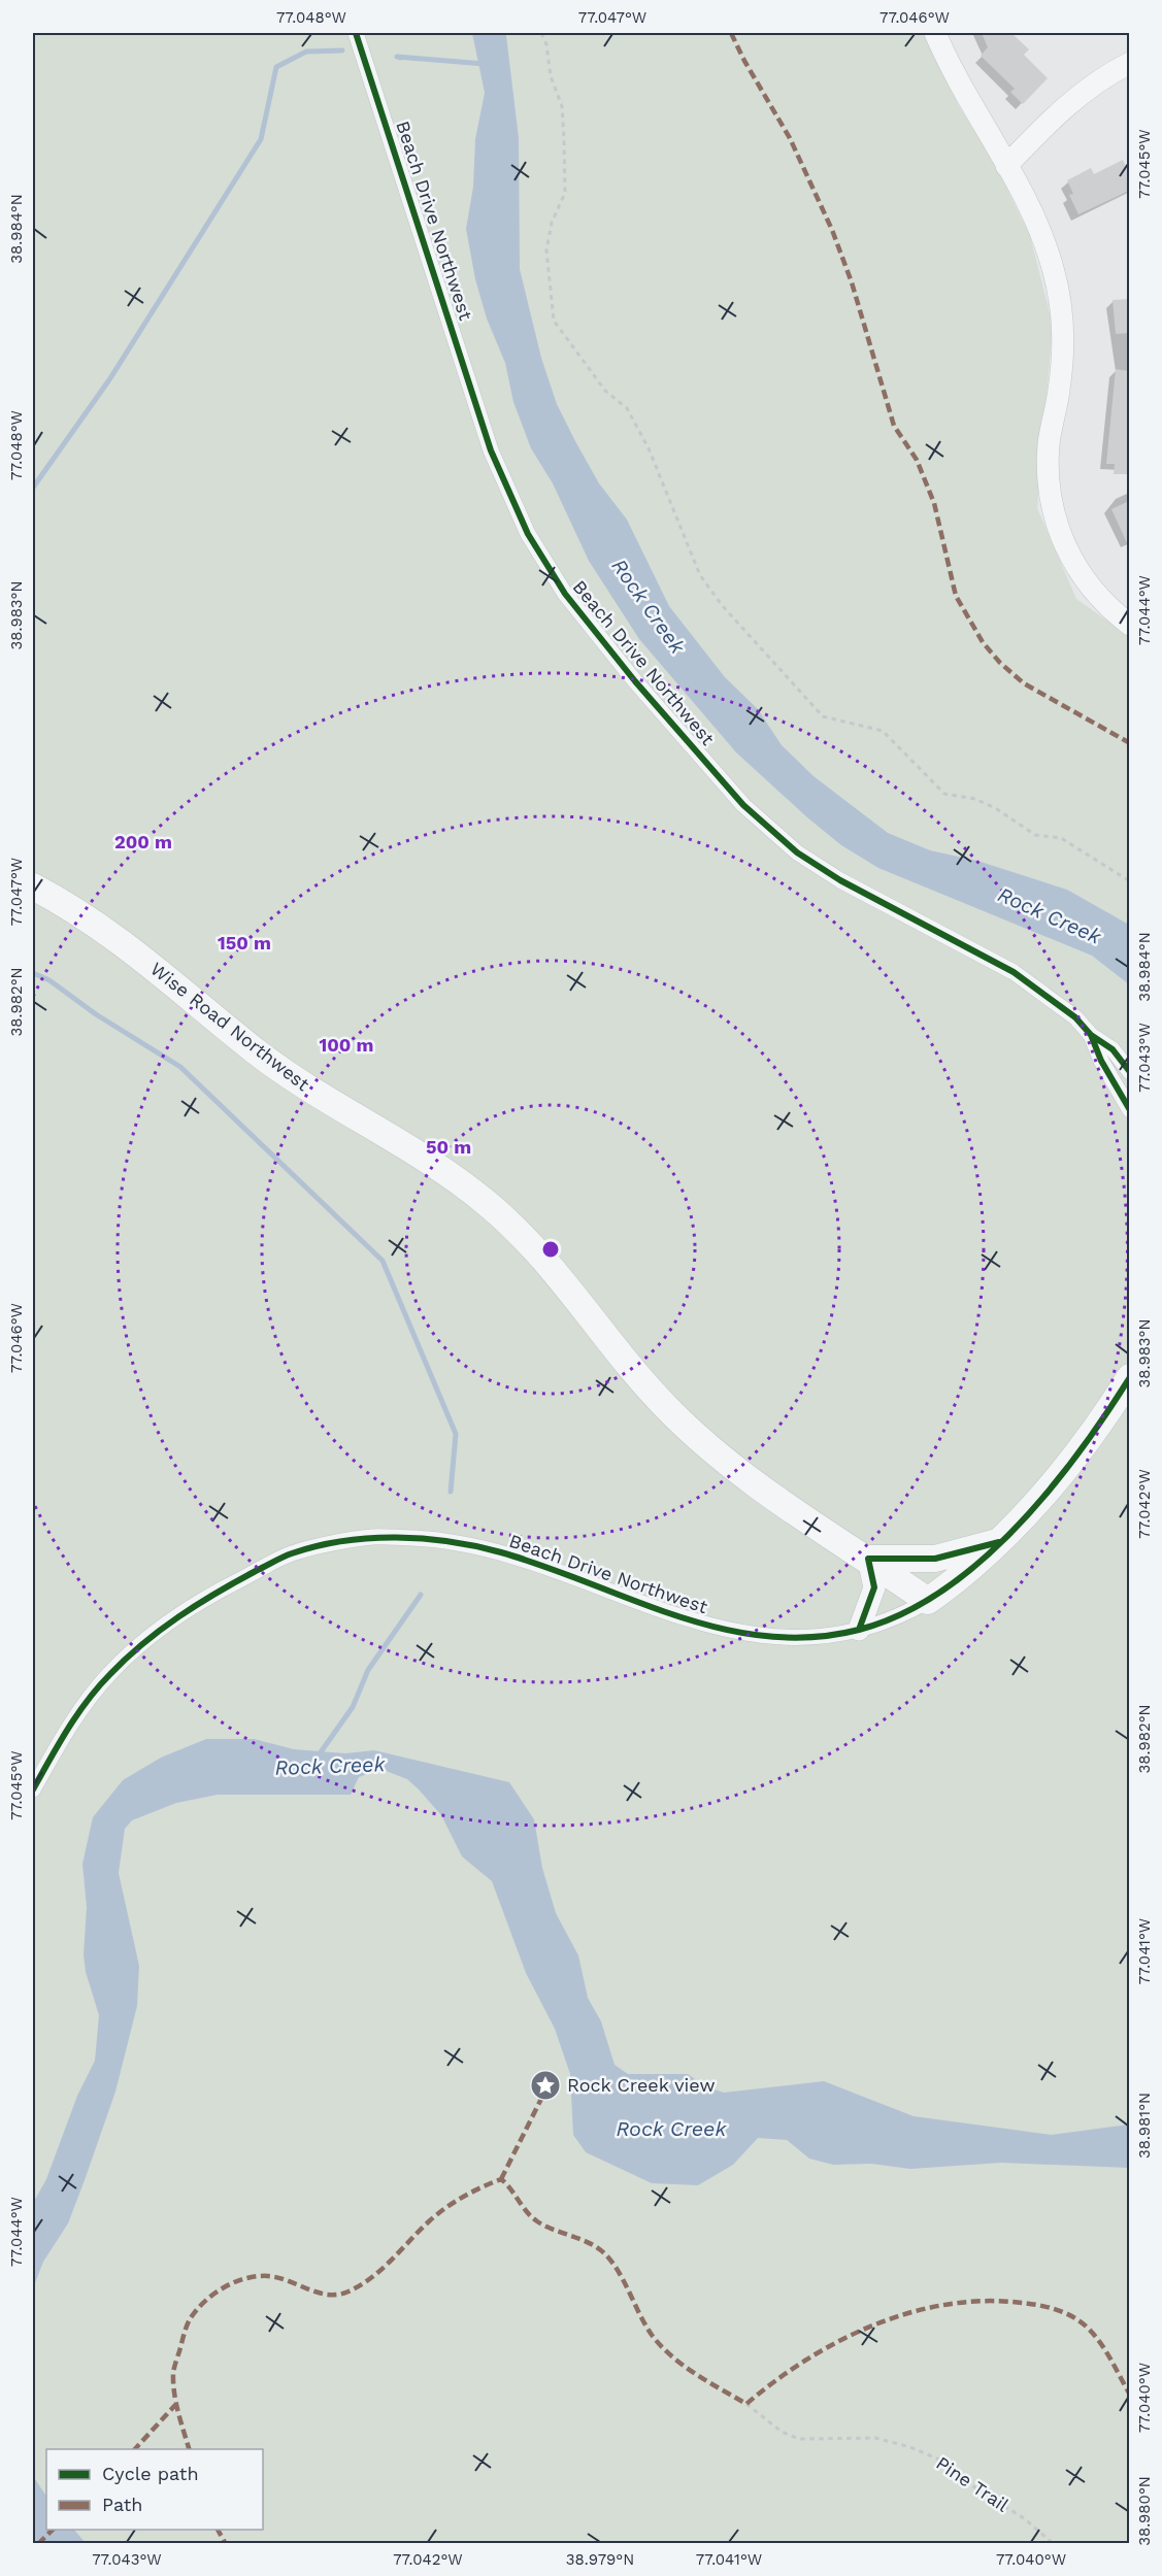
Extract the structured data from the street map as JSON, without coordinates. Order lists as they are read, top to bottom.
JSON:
{
  "streets": {
    "street": ["Beach Drive Northwest", "Wise Road Northwest"],
    "path": ["Pine Trail"]
  },
  "crossings": [
    ["Beach Drive Northwest", "Wise Road Northwest"]
  ],
  "water": ["Rock Creek"],
  "places": {
    "place": ["Rock Creek view"]
  },
  "legend": ["Cycle path", "Path"],
  "coordinates": [
    "77.048°W",
    "77.047°W",
    "77.046°W",
    "77.045°W",
    "38.984°N",
    "77.044°W",
    "38.983°N",
    "38.982°N",
    "77.043°W",
    "77.042°W",
    "77.041°W",
    "38.981°N",
    "77.040°W",
    "38.980°N",
    "38.979°N"
  ],
  "rings": [
    "200 m",
    "150 m",
    "100 m",
    "50 m"
  ]
}
